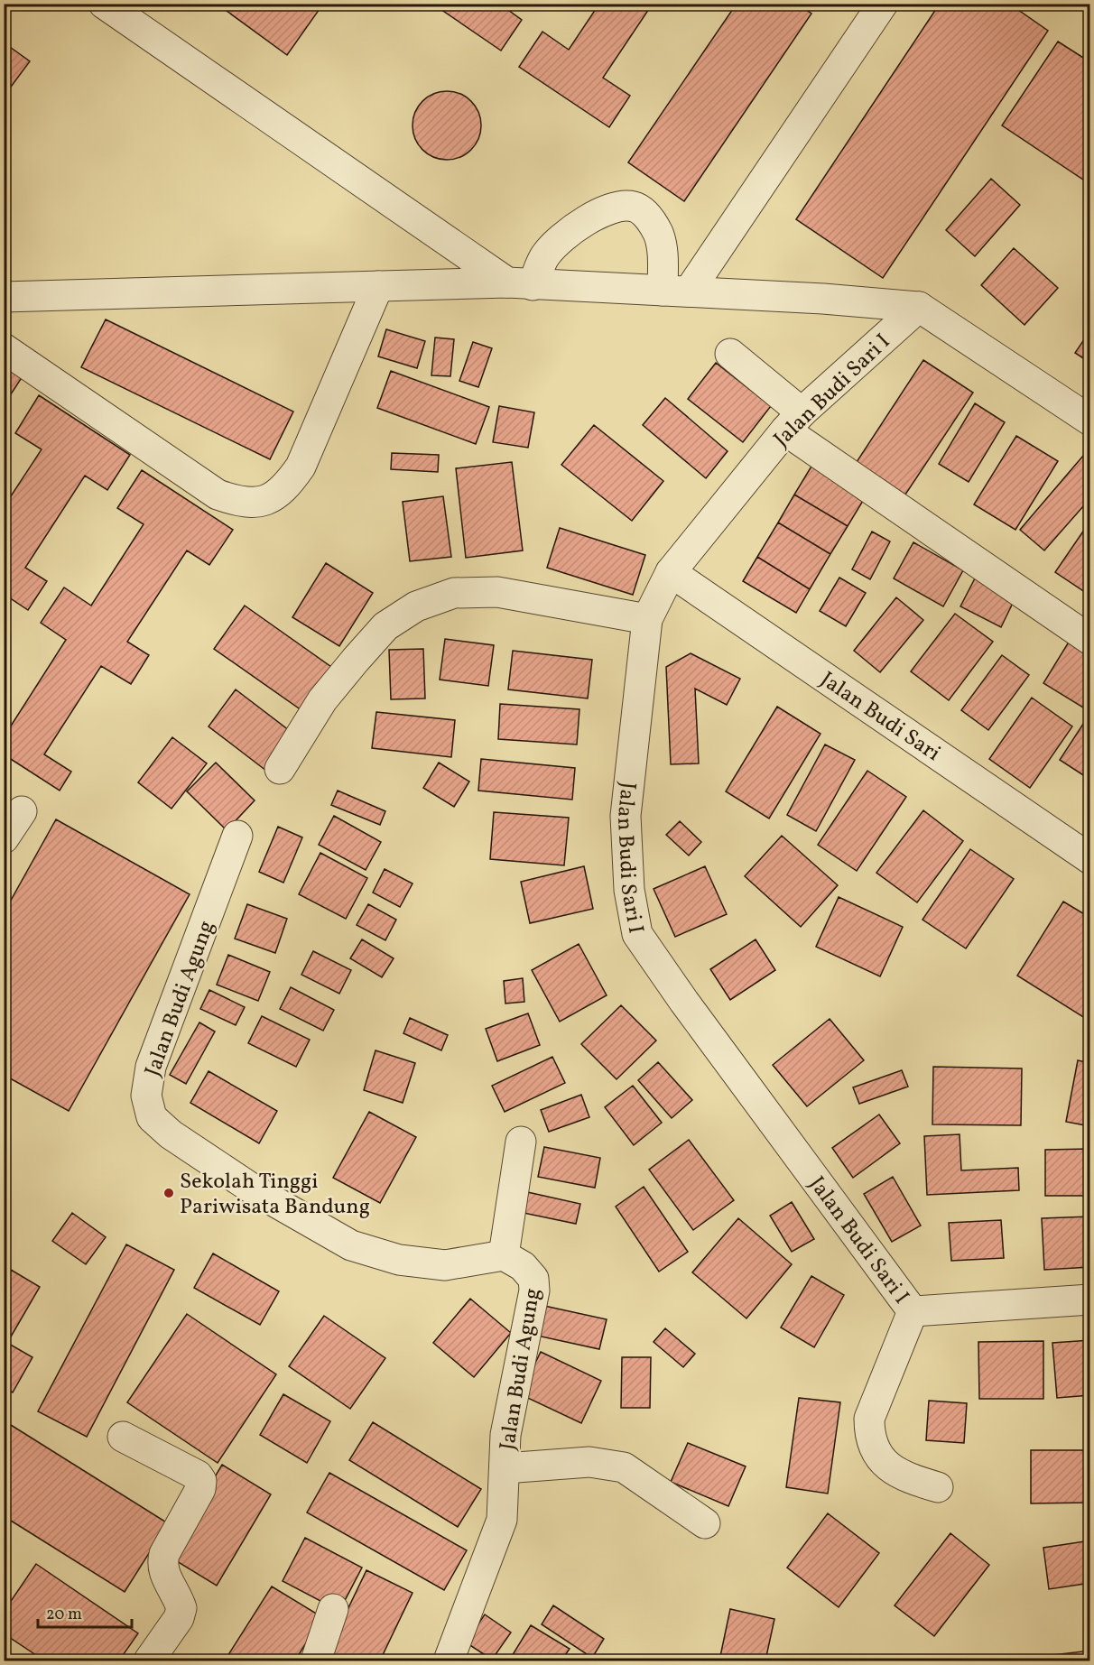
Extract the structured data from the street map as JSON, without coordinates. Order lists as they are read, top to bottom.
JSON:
{
  "streets": {
    "street": ["Jalan Budi Sari I", "Jalan Budi Sari", "Jalan Budi Agung"]
  },
  "crossings": [
    ["Jalan Budi Sari I", "Jalan Budi Sari"]
  ],
  "places": ["Sekolah Tinggi Pariwisata Bandung"],
  "scale_bar": "20 m"
}
